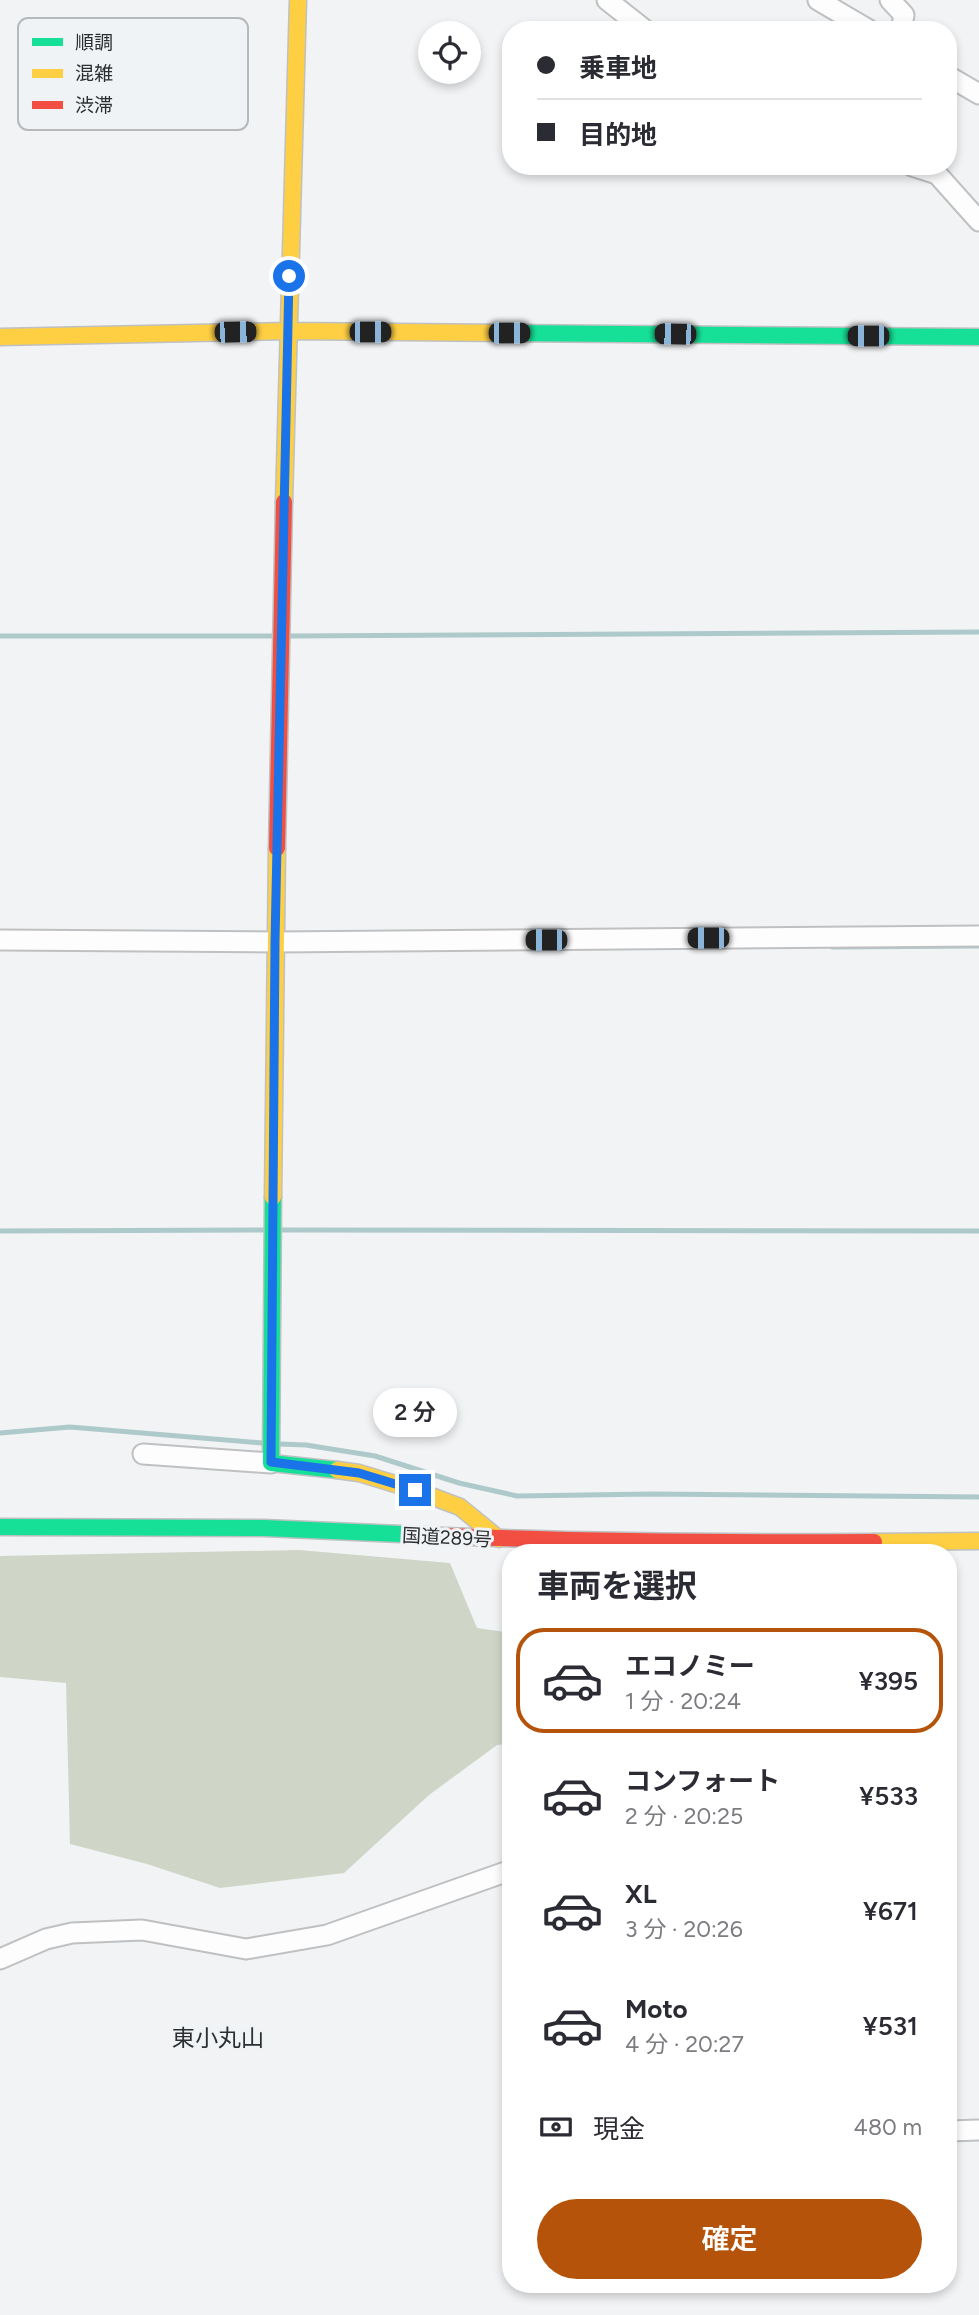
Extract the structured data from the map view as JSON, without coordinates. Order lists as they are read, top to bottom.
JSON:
{
  "streets": {
    "main road": ["国道289号"]
  },
  "districts": ["東小丸山"],
  "legend": ["順調", "混雑", "渋滞"],
  "page": {
    "banner": ["乗車地", "目的地"],
    "bubble": "2 分",
    "heading": "車両を選択",
    "list": [
      {
        "name": "エコノミー",
        "note": "1 分 · 20:24",
        "value": "¥395"
      },
      {
        "name": "コンフォート",
        "note": "2 分 · 20:25",
        "value": "¥533"
      },
      {
        "name": "XL",
        "note": "3 分 · 20:26",
        "value": "¥671"
      },
      {
        "name": "Moto",
        "note": "4 分 · 20:27",
        "value": "¥531"
      }
    ],
    "pay": ["現金", "480 m"],
    "buttons": "確定"
  }
}
